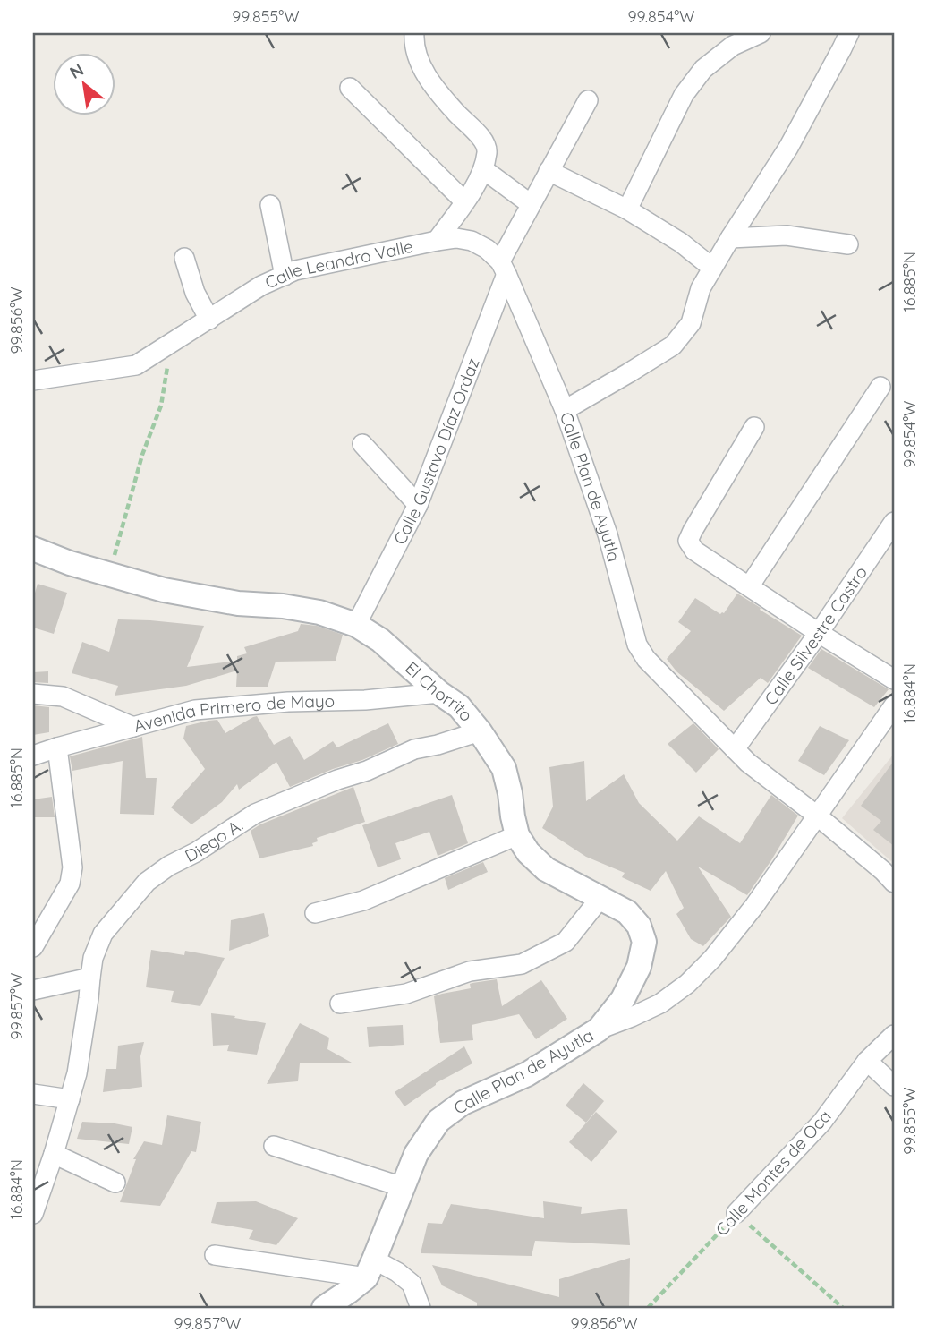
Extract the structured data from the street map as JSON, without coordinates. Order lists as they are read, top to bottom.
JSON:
{
  "streets": {
    "street": [
      "Calle Leandro Valle",
      "Calle Gustavo Díaz Ordaz",
      "Calle Plan de Ayutla",
      "Calle Silvestre Castro",
      "El Chorrito",
      "Avenida Primero de Mayo",
      "Diego A.",
      "Calle Montes de Oca"
    ]
  },
  "crossings": [
    ["Calle Leandro Valle", "Calle Gustavo Díaz Ordaz"],
    ["Calle Gustavo Díaz Ordaz", "El Chorrito"],
    ["Calle Plan de Ayutla", "Calle Silvestre Castro"],
    ["Calle Plan de Ayutla", "El Chorrito"],
    ["El Chorrito", "Avenida Primero de Mayo"],
    ["El Chorrito", "Diego A."]
  ],
  "north": "top left",
  "coordinates": [
    "99.855°W",
    "99.854°W",
    "16.885°N",
    "99.856°W",
    "16.884°N",
    "99.857°W"
  ]
}
